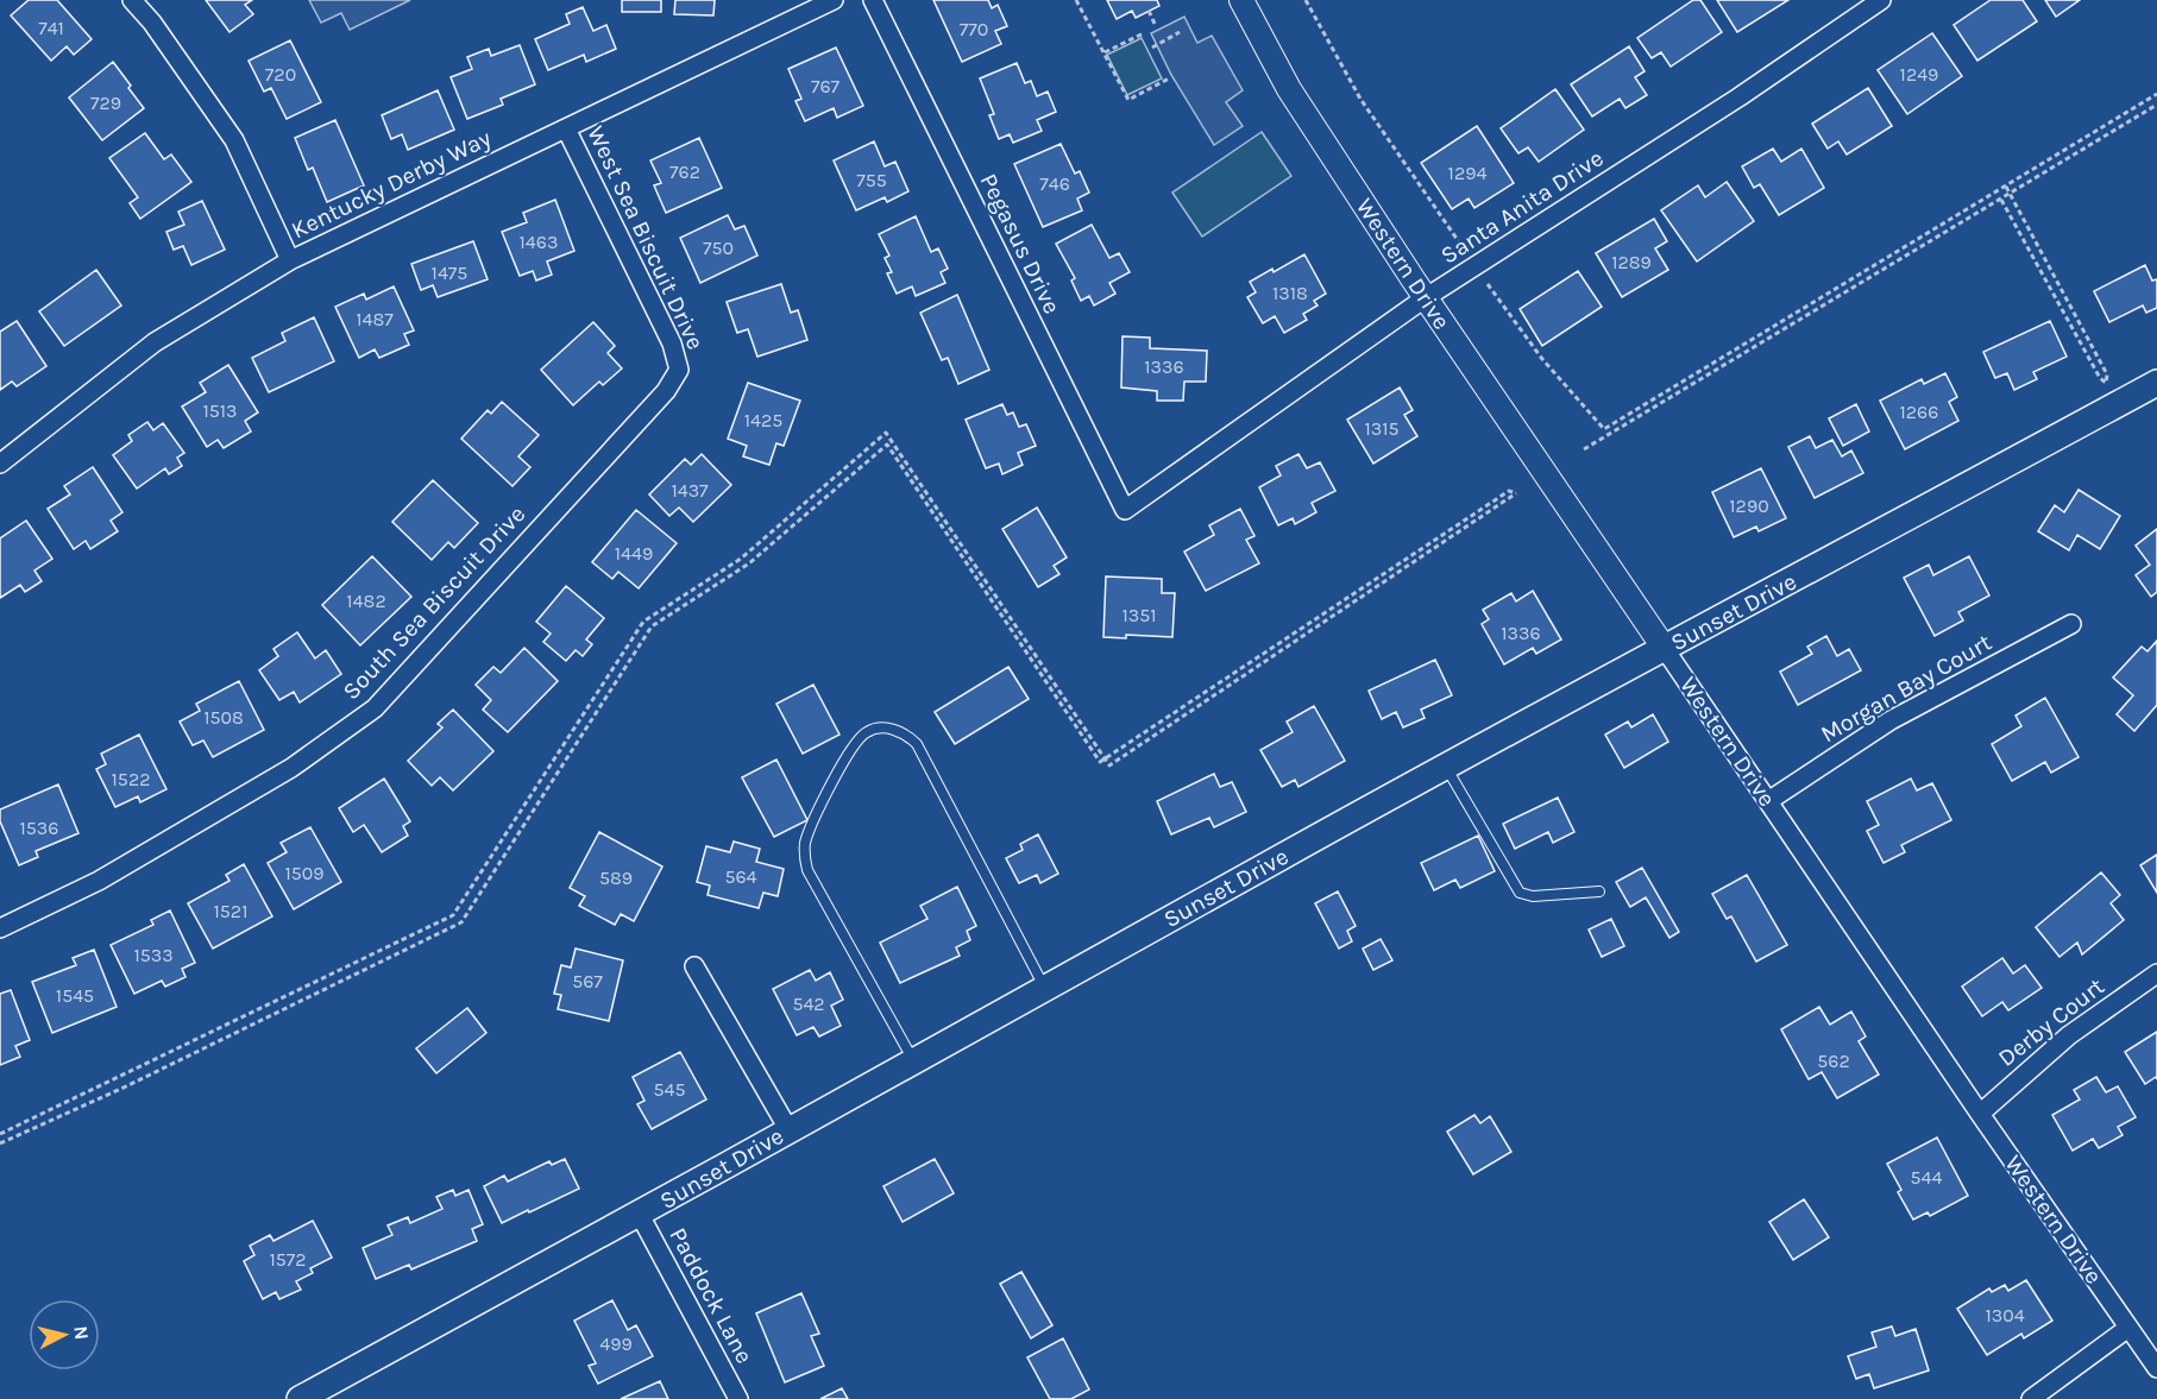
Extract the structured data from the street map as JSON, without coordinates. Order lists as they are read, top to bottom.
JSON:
{
  "streets": {
    "main road": ["Sunset Drive"],
    "street": [
      "Kentucky Derby Way",
      "Santa Anita Drive",
      "West Sea Biscuit Drive",
      "Pegasus Drive",
      "Western Drive",
      "South Sea Biscuit Drive",
      "Morgan Bay Court",
      "Derby Court",
      "Paddock Lane"
    ]
  },
  "crossings": [
    ["Kentucky Derby Way", "West Sea Biscuit Drive"],
    ["Santa Anita Drive", "Pegasus Drive"],
    ["Santa Anita Drive", "Western Drive"],
    ["West Sea Biscuit Drive", "South Sea Biscuit Drive"],
    ["Western Drive", "Sunset Drive"],
    ["Western Drive", "Morgan Bay Court"],
    ["Western Drive", "Derby Court"],
    ["Sunset Drive", "Paddock Lane"]
  ],
  "house_numbers": [
    "741",
    "770",
    "720",
    "1249",
    "767",
    "729",
    "762",
    "1294",
    "755",
    "746",
    "1463",
    "750",
    "1289",
    "1475",
    "1318",
    "1487",
    "1336",
    "1513",
    "1266",
    "1425",
    "1315",
    "1437",
    "1290",
    "1449",
    "1482",
    "1351",
    "1336",
    "1508",
    "1522",
    "1536",
    "1509",
    "564",
    "589",
    "1521",
    "1533",
    "567",
    "1545",
    "542",
    "562",
    "545",
    "544",
    "1572",
    "1304",
    "499"
  ],
  "north": "right"
}
